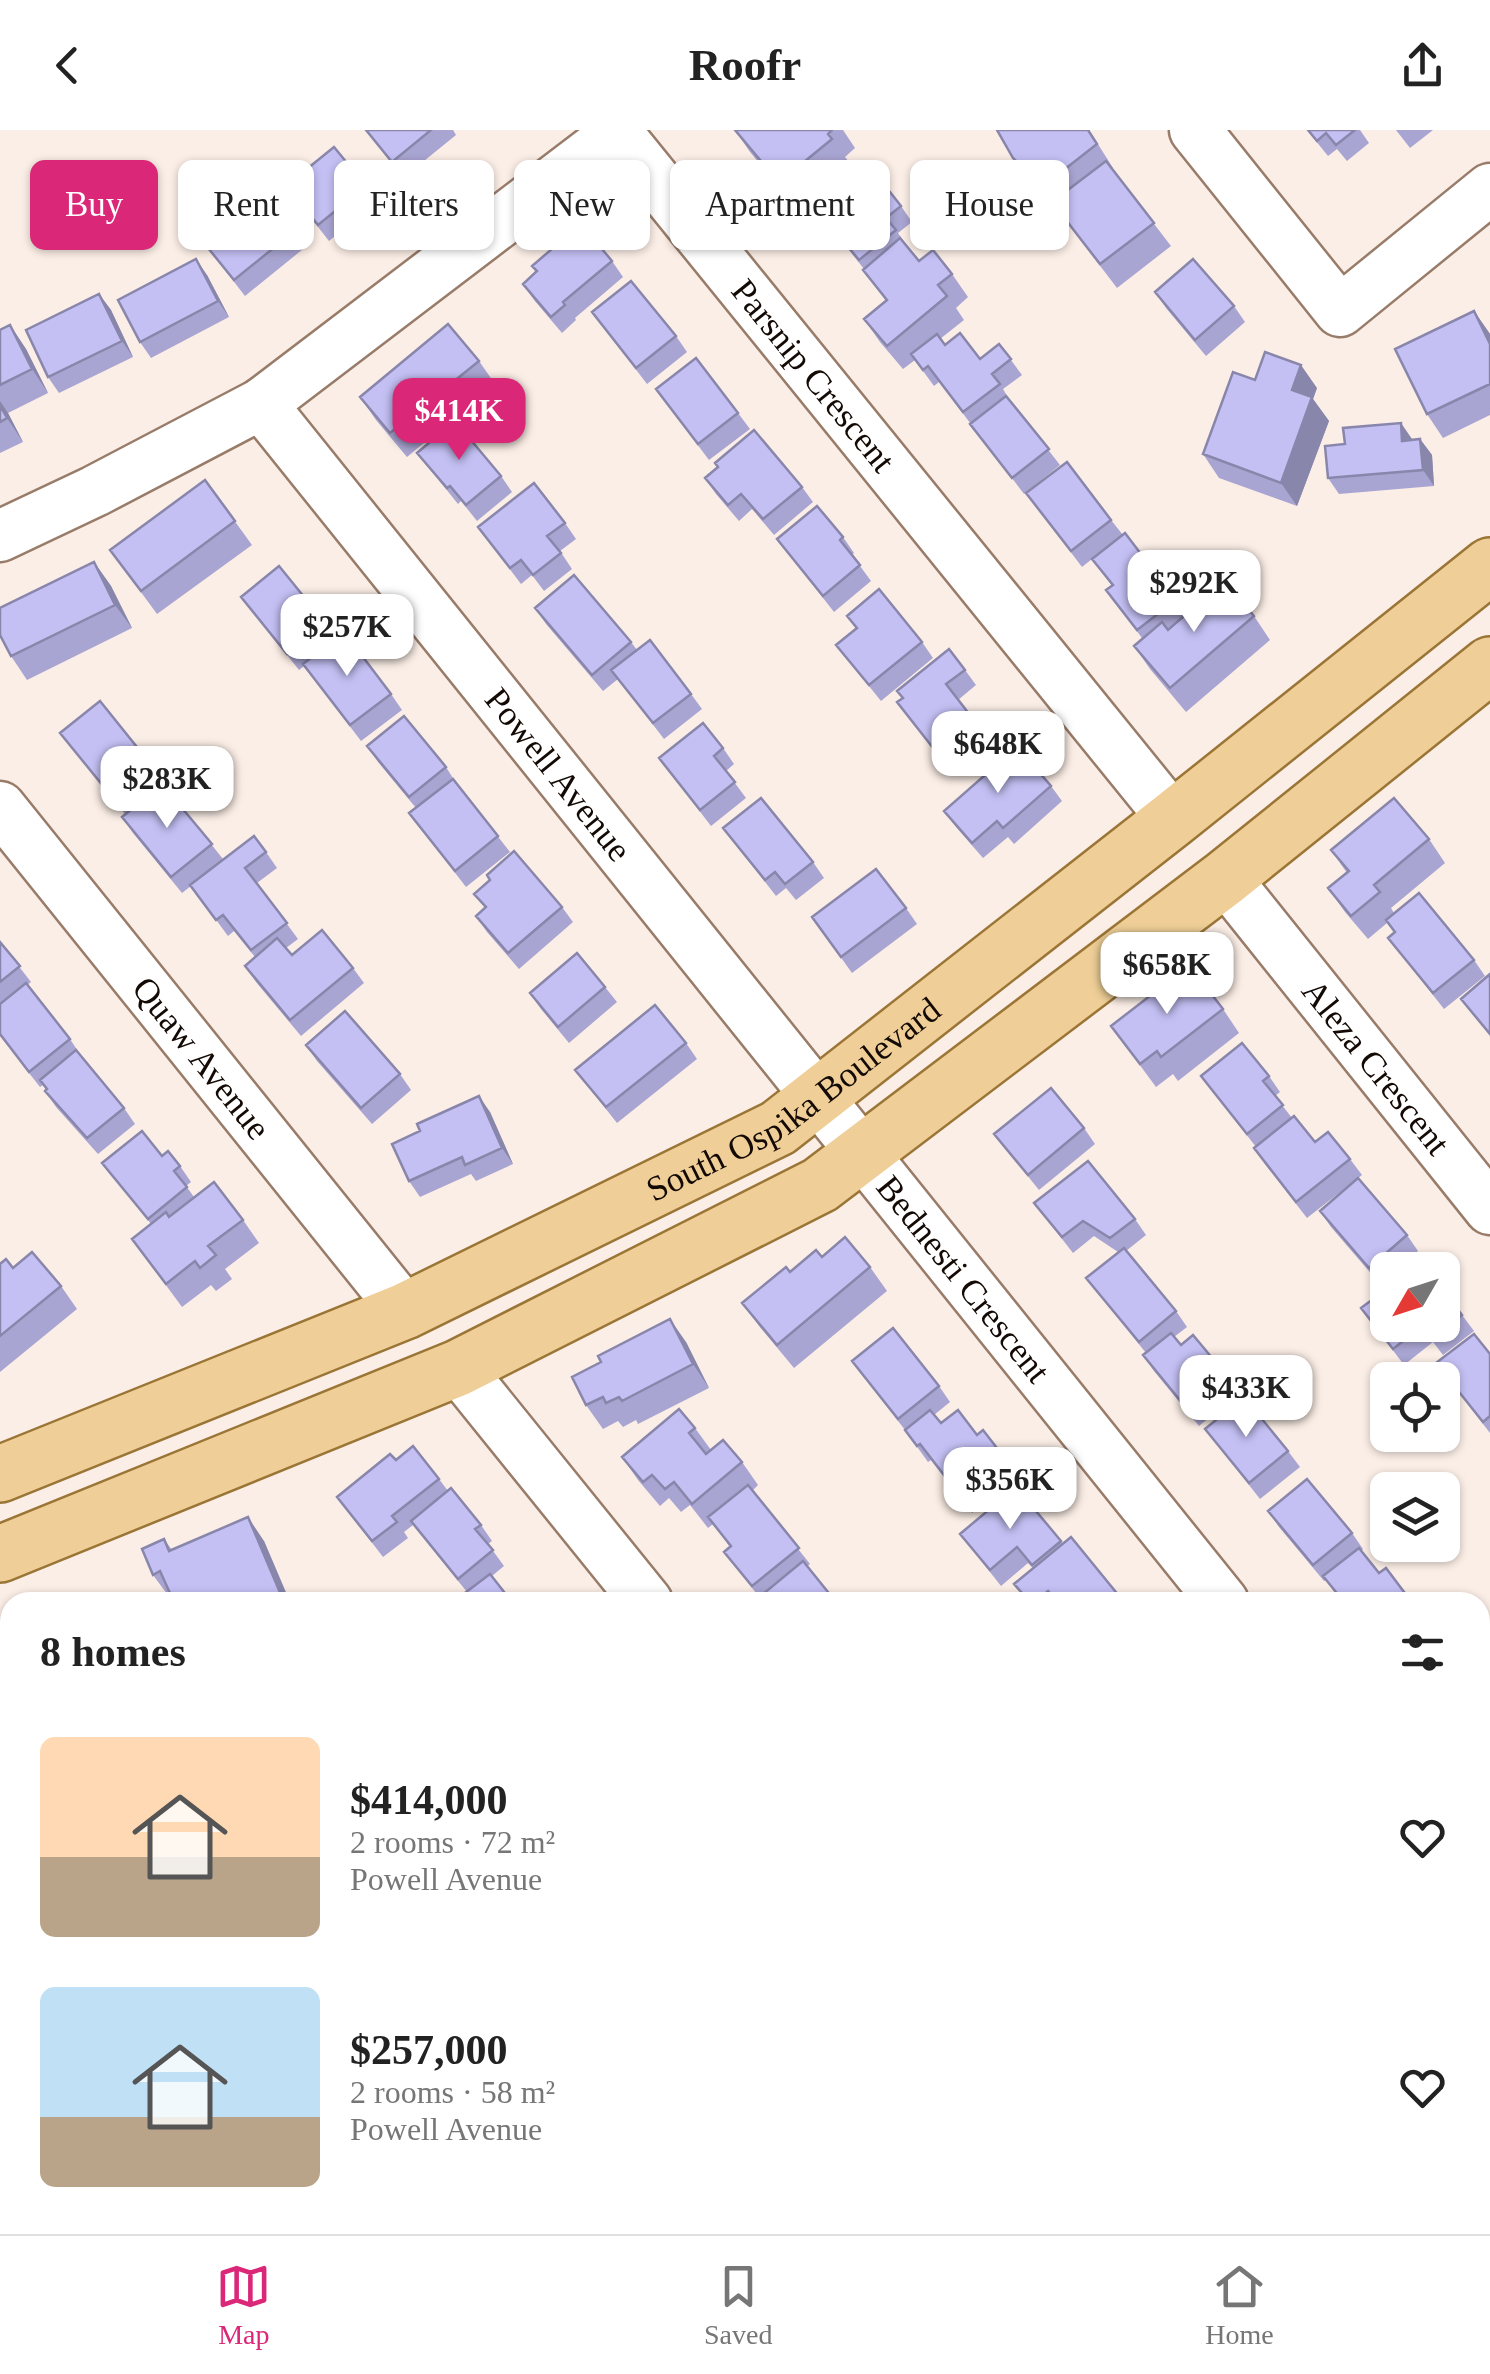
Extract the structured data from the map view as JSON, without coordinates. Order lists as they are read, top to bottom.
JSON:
{
  "streets": {
    "main road": ["South Ospika Boulevard"],
    "street": [
      "Parsnip Crescent",
      "Powell Avenue",
      "Quaw Avenue",
      "Aleza Crescent",
      "Bednesti Crescent"
    ]
  },
  "crossings": [
    ["Parsnip Crescent", "Powell Avenue"],
    ["Parsnip Crescent", "South Ospika Boulevard"],
    ["Powell Avenue", "South Ospika Boulevard"],
    ["Powell Avenue", "Bednesti Crescent"],
    ["Quaw Avenue", "South Ospika Boulevard"],
    ["Aleza Crescent", "South Ospika Boulevard"],
    ["South Ospika Boulevard", "Bednesti Crescent"]
  ],
  "north": "bottom left",
  "page": {
    "header": "Roofr",
    "chip": [
      "Buy",
      "Rent",
      "Filters",
      "New",
      "Apartment",
      "House"
    ],
    "price": [
      "$414K",
      "$292K",
      "$257K",
      "$648K",
      "$283K",
      "$658K",
      "$433K",
      "$356K"
    ],
    "heading": "8 homes",
    "list": [
      {
        "name": "$414,000",
        "note": "2 rooms · 72 m² · Powell Avenue"
      },
      {
        "name": "$257,000",
        "note": "2 rooms · 58 m² · Powell Avenue"
      }
    ],
    "tabs": ["Map", "Saved", "Home"]
  }
}
